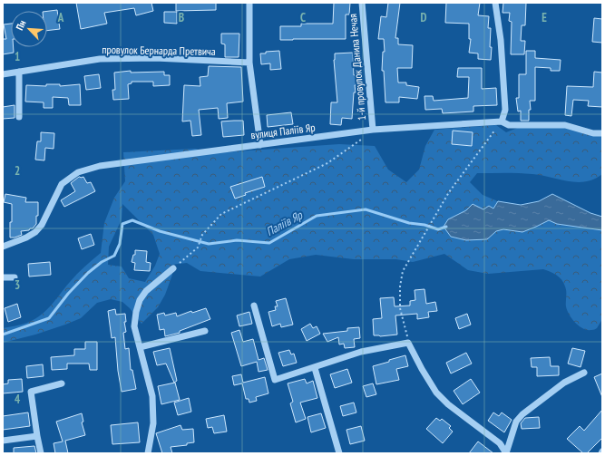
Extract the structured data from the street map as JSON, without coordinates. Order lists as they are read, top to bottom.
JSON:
{
  "streets": {
    "street": ["провулок Бернарда Претвича", "1-й провулок Данила Нечая", "вулиця Паліїв Яр"]
  },
  "crossings": [
    ["1-й провулок Данила Нечая", "вулиця Паліїв Яр"]
  ],
  "water": ["Паліїв Яр"],
  "north": "top left",
  "grid": {
    "columns": [
      "A",
      "B",
      "C",
      "D",
      "E"
    ],
    "rows": [
      "1",
      "2",
      "3",
      "4"
    ]
  }
}
